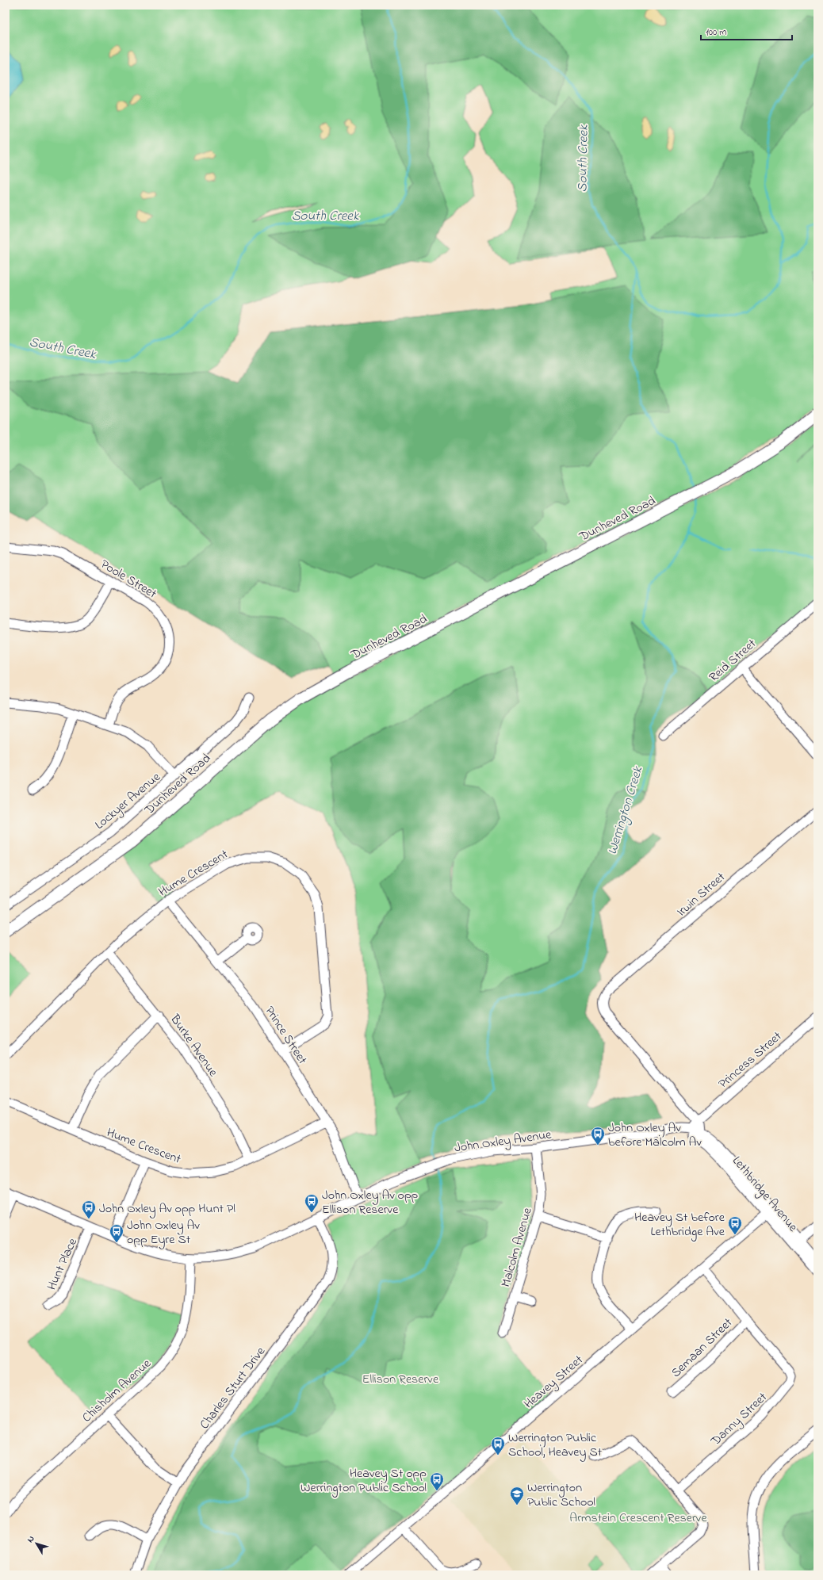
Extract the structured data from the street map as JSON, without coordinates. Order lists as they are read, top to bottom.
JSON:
{
  "streets": {
    "main road": ["Dunheved Road"],
    "street": [
      "Poole Street",
      "Reid Street",
      "Lockyer Avenue",
      "Hume Crescent",
      "Irwin Street",
      "Prince Street",
      "Burke Avenue",
      "Princess Street",
      "John Oxley Avenue",
      "Lethbridge Avenue",
      "Malcolm Avenue",
      "Hunt Place",
      "Semaan Street",
      "Heavey Street",
      "Charles Sturt Drive",
      "Chisholm Avenue",
      "Danny Street"
    ]
  },
  "crossings": [
    ["Hume Crescent", "Prince Street"],
    ["Hume Crescent", "Burke Avenue"],
    ["Irwin Street", "Princess Street"],
    ["Prince Street", "John Oxley Avenue"],
    ["John Oxley Avenue", "Lethbridge Avenue"],
    ["John Oxley Avenue", "Malcolm Avenue"],
    ["John Oxley Avenue", "Hunt Place"],
    ["John Oxley Avenue", "Charles Sturt Drive"],
    ["John Oxley Avenue", "Chisholm Avenue"],
    ["Lethbridge Avenue", "Heavey Street"],
    ["Semaan Street", "Danny Street"],
    ["Heavey Street", "Danny Street"]
  ],
  "water": ["South Creek", "Werrington Creek"],
  "parks": ["Ellison Reserve", "Armstein Crescent Reserve"],
  "places": {
    "bus stop": [
      "John Oxley Av before Malcolm Av",
      "John Oxley Av opp Ellison Reserve",
      "John Oxley Av opp Hunt Pl",
      "Heavey St before Lethbridge Ave",
      "John Oxley Av opp Eyre St",
      "Werrington Public School, Heavey St",
      "Heavey St opp Werrington Public School"
    ],
    "school or university": ["Werrington Public School"]
  },
  "scale_bar": "100 m",
  "north": "top left"
}
